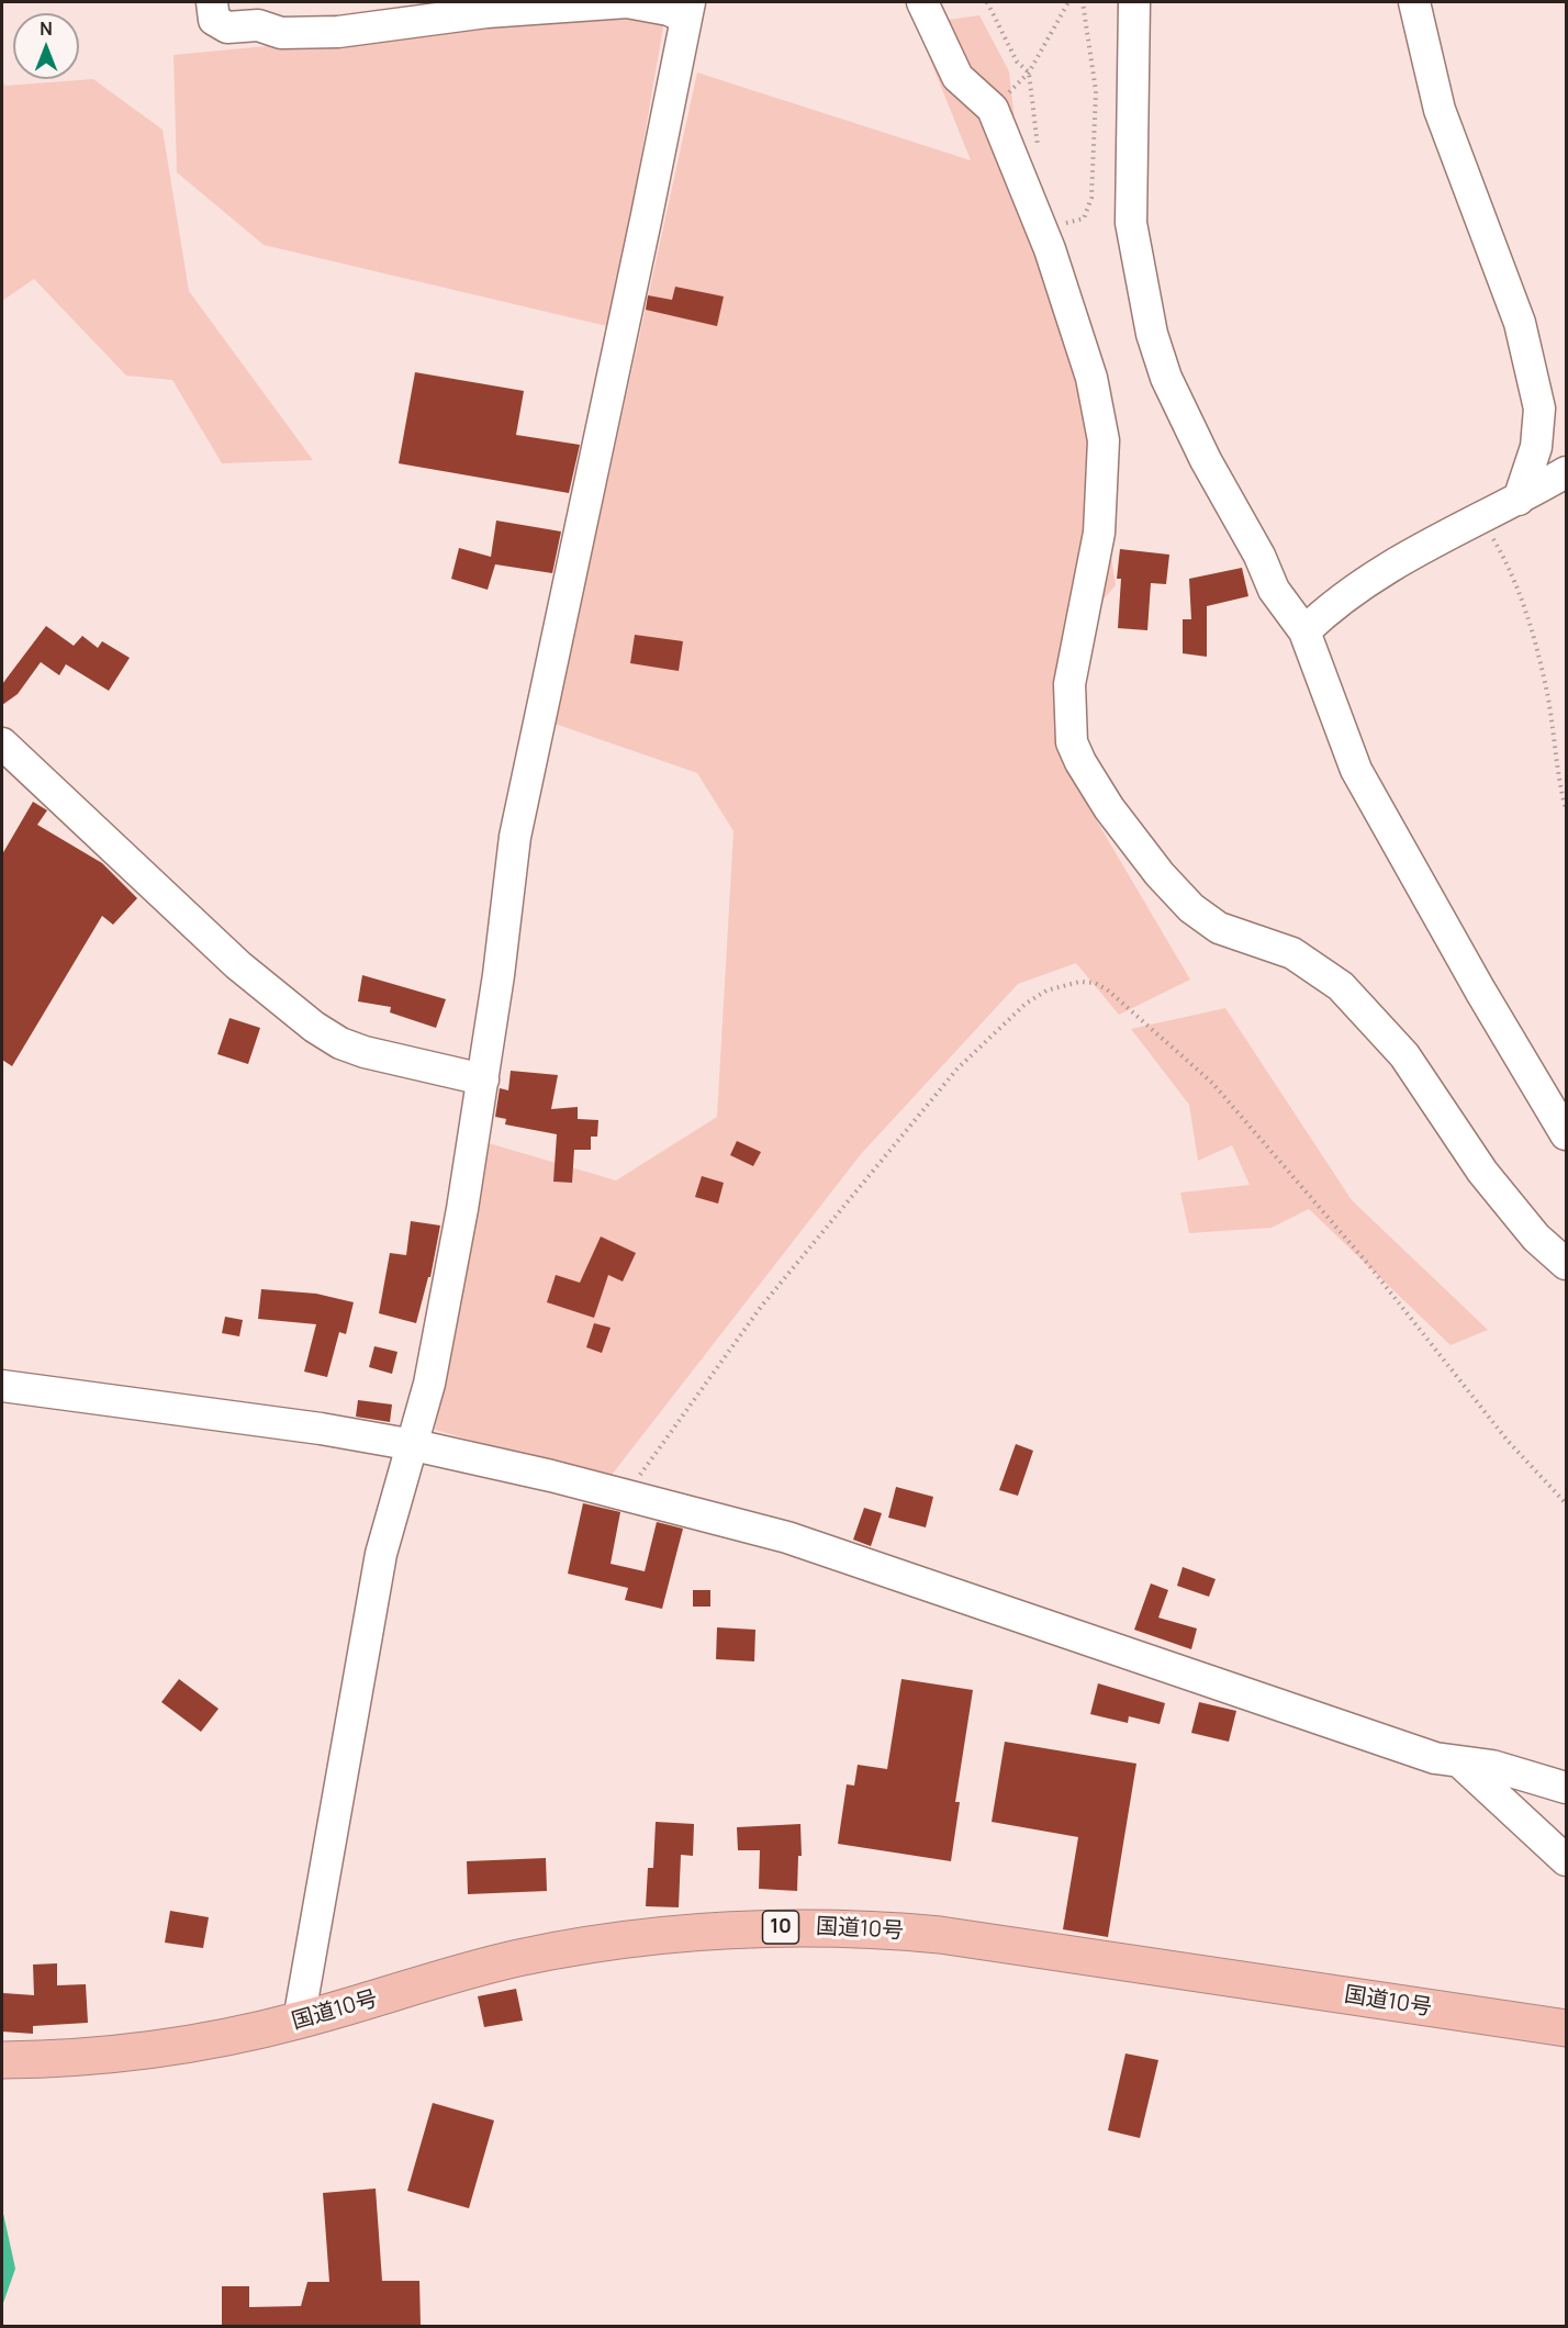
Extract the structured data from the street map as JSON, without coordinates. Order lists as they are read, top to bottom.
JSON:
{
  "streets": {
    "highway": ["10", "国道10号"]
  },
  "north": "top"
}
